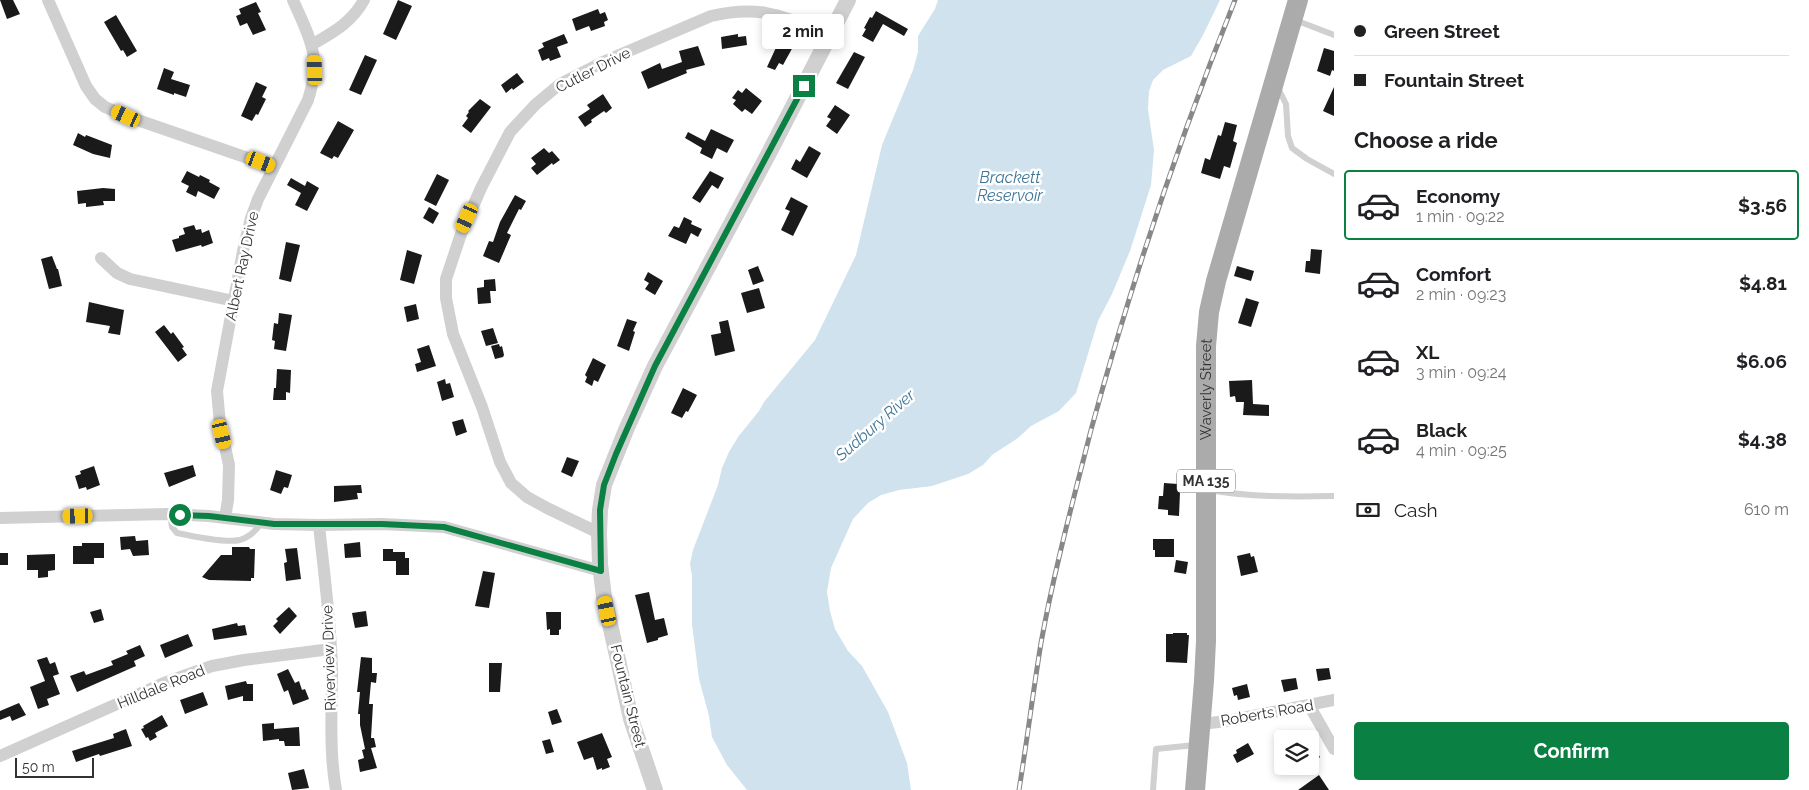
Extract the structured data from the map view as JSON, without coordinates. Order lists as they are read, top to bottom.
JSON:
{
  "streets": {
    "main road": ["Waverly Street", "MA 135"],
    "street": [
      "Cutler Drive",
      "Albert Ray Drive",
      "Riverview Drive",
      "Hilldale Road",
      "Fountain Street",
      "Roberts Road"
    ]
  },
  "crossings": [
    ["Cutler Drive", "Fountain Street"],
    ["Waverly Street", "Roberts Road"],
    ["Riverview Drive", "Hilldale Road"]
  ],
  "water": ["Brackett Reservoir", "Sudbury River"],
  "scale_bar": "50 m",
  "page": {
    "banner": ["Green Street", "Fountain Street"],
    "bubble": "2 min",
    "heading": "Choose a ride",
    "list": [
      {
        "name": "Economy",
        "note": "1 min · 09:22",
        "value": "$3.56"
      },
      {
        "name": "Comfort",
        "note": "2 min · 09:23",
        "value": "$4.81"
      },
      {
        "name": "XL",
        "note": "3 min · 09:24",
        "value": "$6.06"
      },
      {
        "name": "Black",
        "note": "4 min · 09:25",
        "value": "$4.38"
      }
    ],
    "pay": ["Cash", "610 m"],
    "buttons": "Confirm",
    "scale": "50 m"
  }
}
